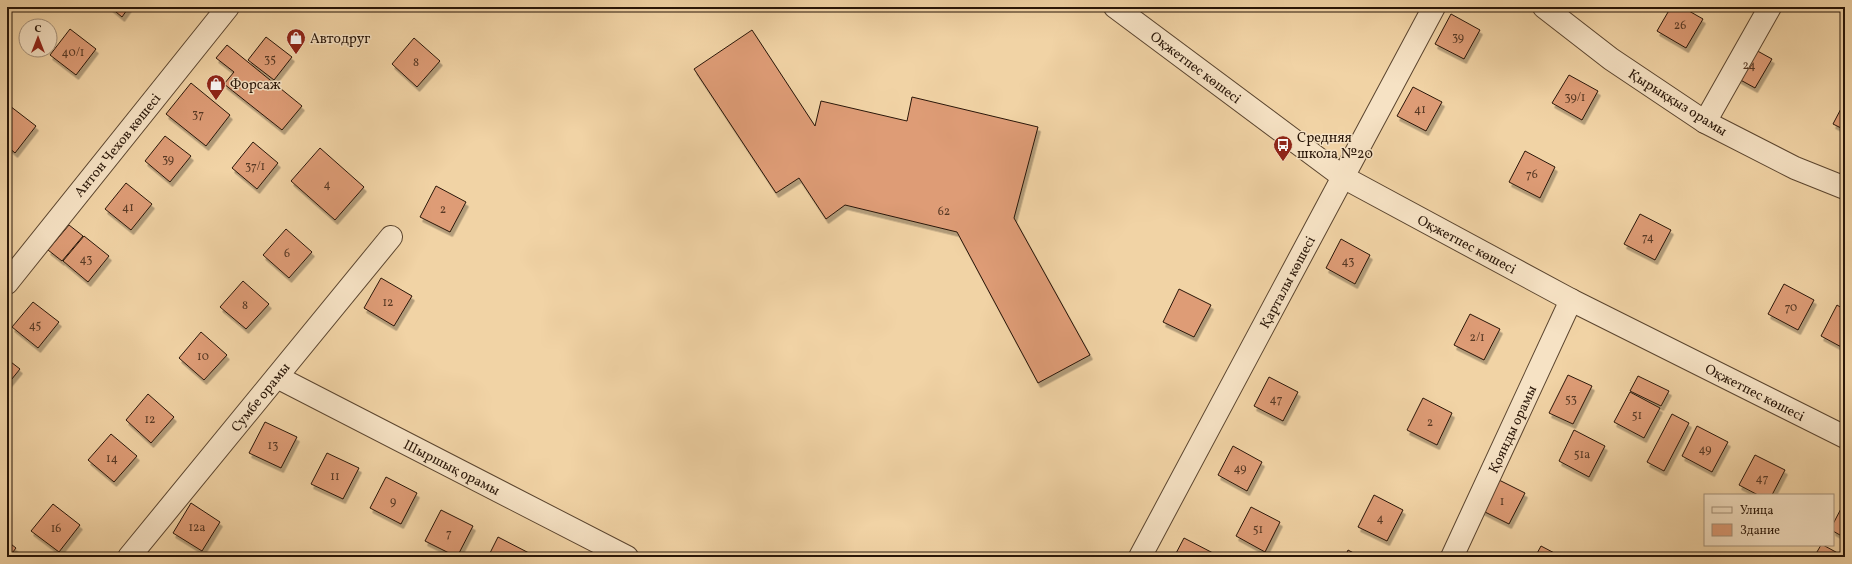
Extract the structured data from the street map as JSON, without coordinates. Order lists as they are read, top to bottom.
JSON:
{
  "streets": {
    "street": [
      "Оқжетпес көшесі",
      "Қырыққыз орамы",
      "Антон Чехов көшесі",
      "Қарталы көшесі",
      "Сумбе орамы",
      "Қоянды орамы",
      "Шыршық орамы"
    ]
  },
  "crossings": [
    ["Оқжетпес көшесі", "Қарталы көшесі"],
    ["Оқжетпес көшесі", "Қоянды орамы"],
    ["Сумбе орамы", "Шыршық орамы"]
  ],
  "places": {
    "shop": ["Автодруг", "Форсаж"],
    "bus stop": ["Средняя школа №20"]
  },
  "house_numbers": [
    "26",
    "39",
    "40/1",
    "35",
    "8",
    "24",
    "39/1",
    "41",
    "37",
    "39",
    "37/1",
    "76",
    "4",
    "41",
    "2",
    "62",
    "74",
    "6",
    "43",
    "43",
    "12",
    "8",
    "70",
    "45",
    "2/1",
    "10",
    "47",
    "53",
    "51",
    "12",
    "2",
    "13",
    "49",
    "51а",
    "14",
    "49",
    "11",
    "47",
    "9",
    "1",
    "4",
    "12а",
    "16",
    "51",
    "7"
  ],
  "legend": ["Улица", "Здание"],
  "north": "top"
}
